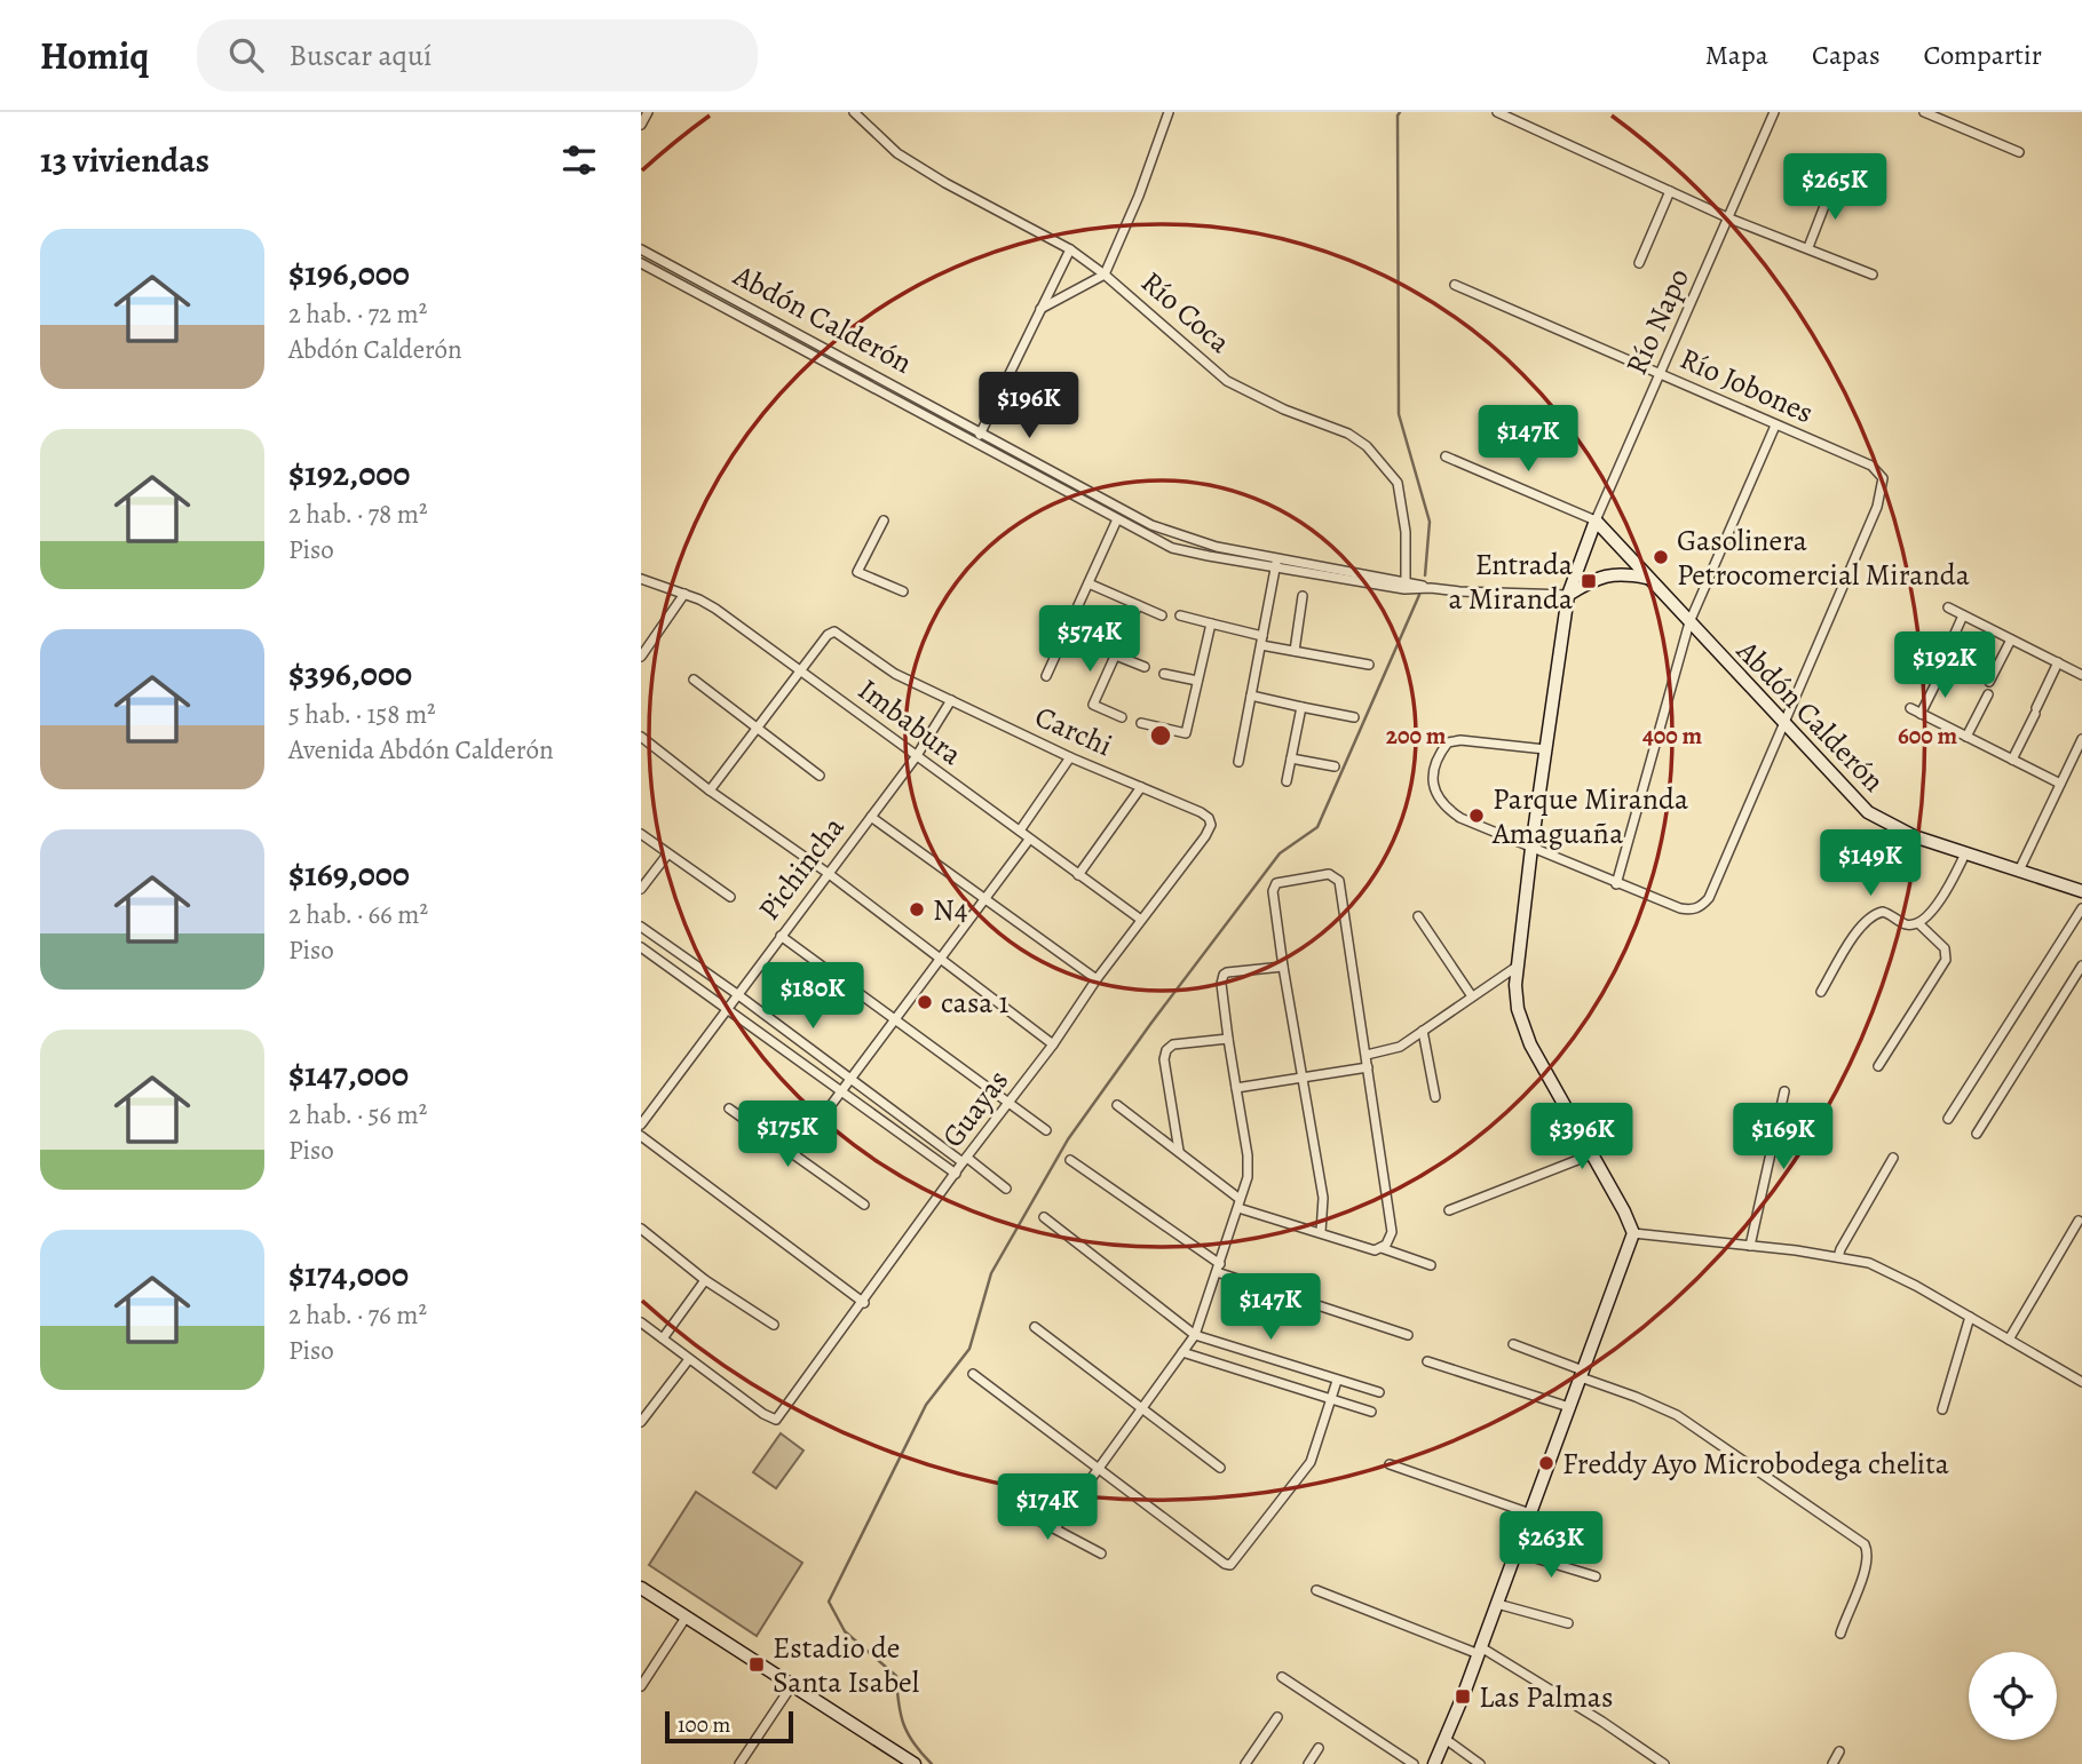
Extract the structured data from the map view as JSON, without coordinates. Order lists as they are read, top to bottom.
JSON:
{
  "streets": {
    "street": [
      "Río Coca",
      "Abdón Calderón",
      "Río Napo",
      "Río Jobones",
      "Imbabura",
      "Carchi",
      "Pichincha",
      "Guayas"
    ]
  },
  "crossings": [
    ["Río Coca", "Abdón Calderón"],
    ["Abdón Calderón", "Río Napo"],
    ["Abdón Calderón", "Río Jobones"],
    ["Río Napo", "Río Jobones"],
    ["Imbabura", "Carchi"],
    ["Imbabura", "Pichincha"],
    ["Imbabura", "Guayas"],
    ["Carchi", "Pichincha"],
    ["Carchi", "Guayas"]
  ],
  "places": {
    "other": [
      "Gasolinera Petrocomercial Miranda",
      "Parque Miranda Amaguaña",
      "N4",
      "casa 1",
      "Freddy Ayo Microbodega chelita"
    ],
    "transit": ["Entrada a Miranda", "Estadio de Santa Isabel", "Las Palmas"]
  },
  "scale_bar": "100 m",
  "page": {
    "header": "Homiq",
    "search": "Buscar aquí",
    "nav": ["Mapa", "Capas", "Compartir"],
    "heading": "13 viviendas",
    "price": [
      "$265K",
      "$196K",
      "$147K",
      "$574K",
      "$192K",
      "$149K",
      "$180K",
      "$175K",
      "$396K",
      "$169K",
      "$147K",
      "$174K",
      "$263K"
    ],
    "list": [
      {
        "name": "$196,000",
        "note": "2 hab. · 72 m² · Abdón Calderón"
      },
      {
        "name": "$192,000",
        "note": "2 hab. · 78 m² · Piso"
      },
      {
        "name": "$396,000",
        "note": "5 hab. · 158 m² · Avenida Abdón Calderón"
      },
      {
        "name": "$169,000",
        "note": "2 hab. · 66 m² · Piso"
      },
      {
        "name": "$147,000",
        "note": "2 hab. · 56 m² · Piso"
      },
      {
        "name": "$174,000",
        "note": "2 hab. · 76 m² · Piso"
      }
    ],
    "scale": "100 m"
  },
  "rings": ["200 m", "400 m", "600 m"]
}
